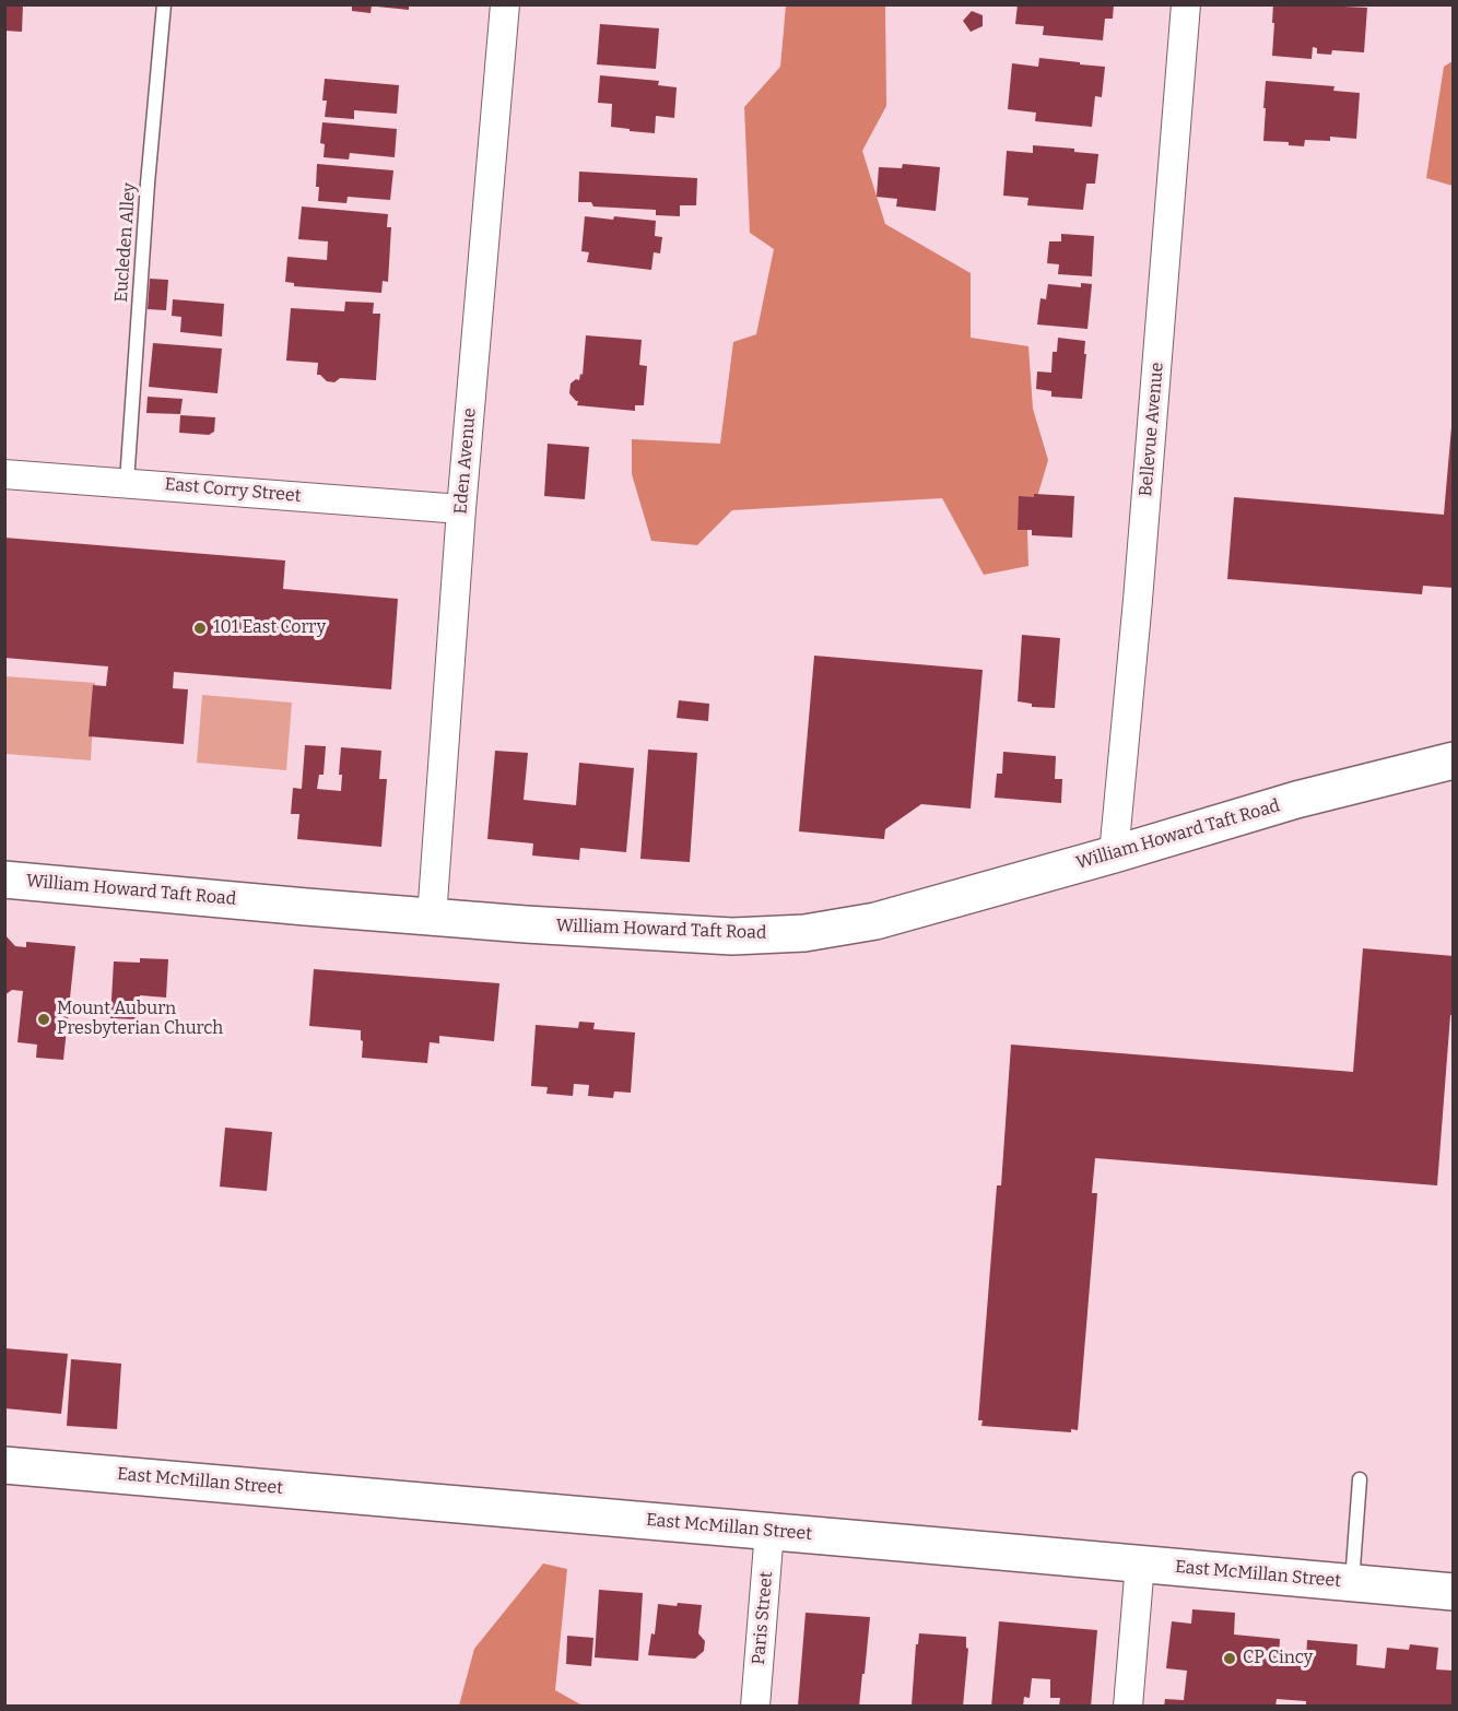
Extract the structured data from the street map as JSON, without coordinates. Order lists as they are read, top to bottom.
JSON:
{
  "streets": {
    "main road": ["William Howard Taft Road", "East McMillan Street"],
    "street": [
      "Bellevue Avenue",
      "Eden Avenue",
      "East Corry Street",
      "Paris Street"
    ],
    "lane": ["Eucleden Alley"]
  },
  "crossings": [
    ["Eucleden Alley", "East Corry Street"],
    ["Bellevue Avenue", "William Howard Taft Road"],
    ["Eden Avenue", "East Corry Street"],
    ["Eden Avenue", "William Howard Taft Road"],
    ["East McMillan Street", "Paris Street"]
  ],
  "places": ["101 East Corry", "Mount Auburn Presbyterian Church", "CP Cincy"]
}
